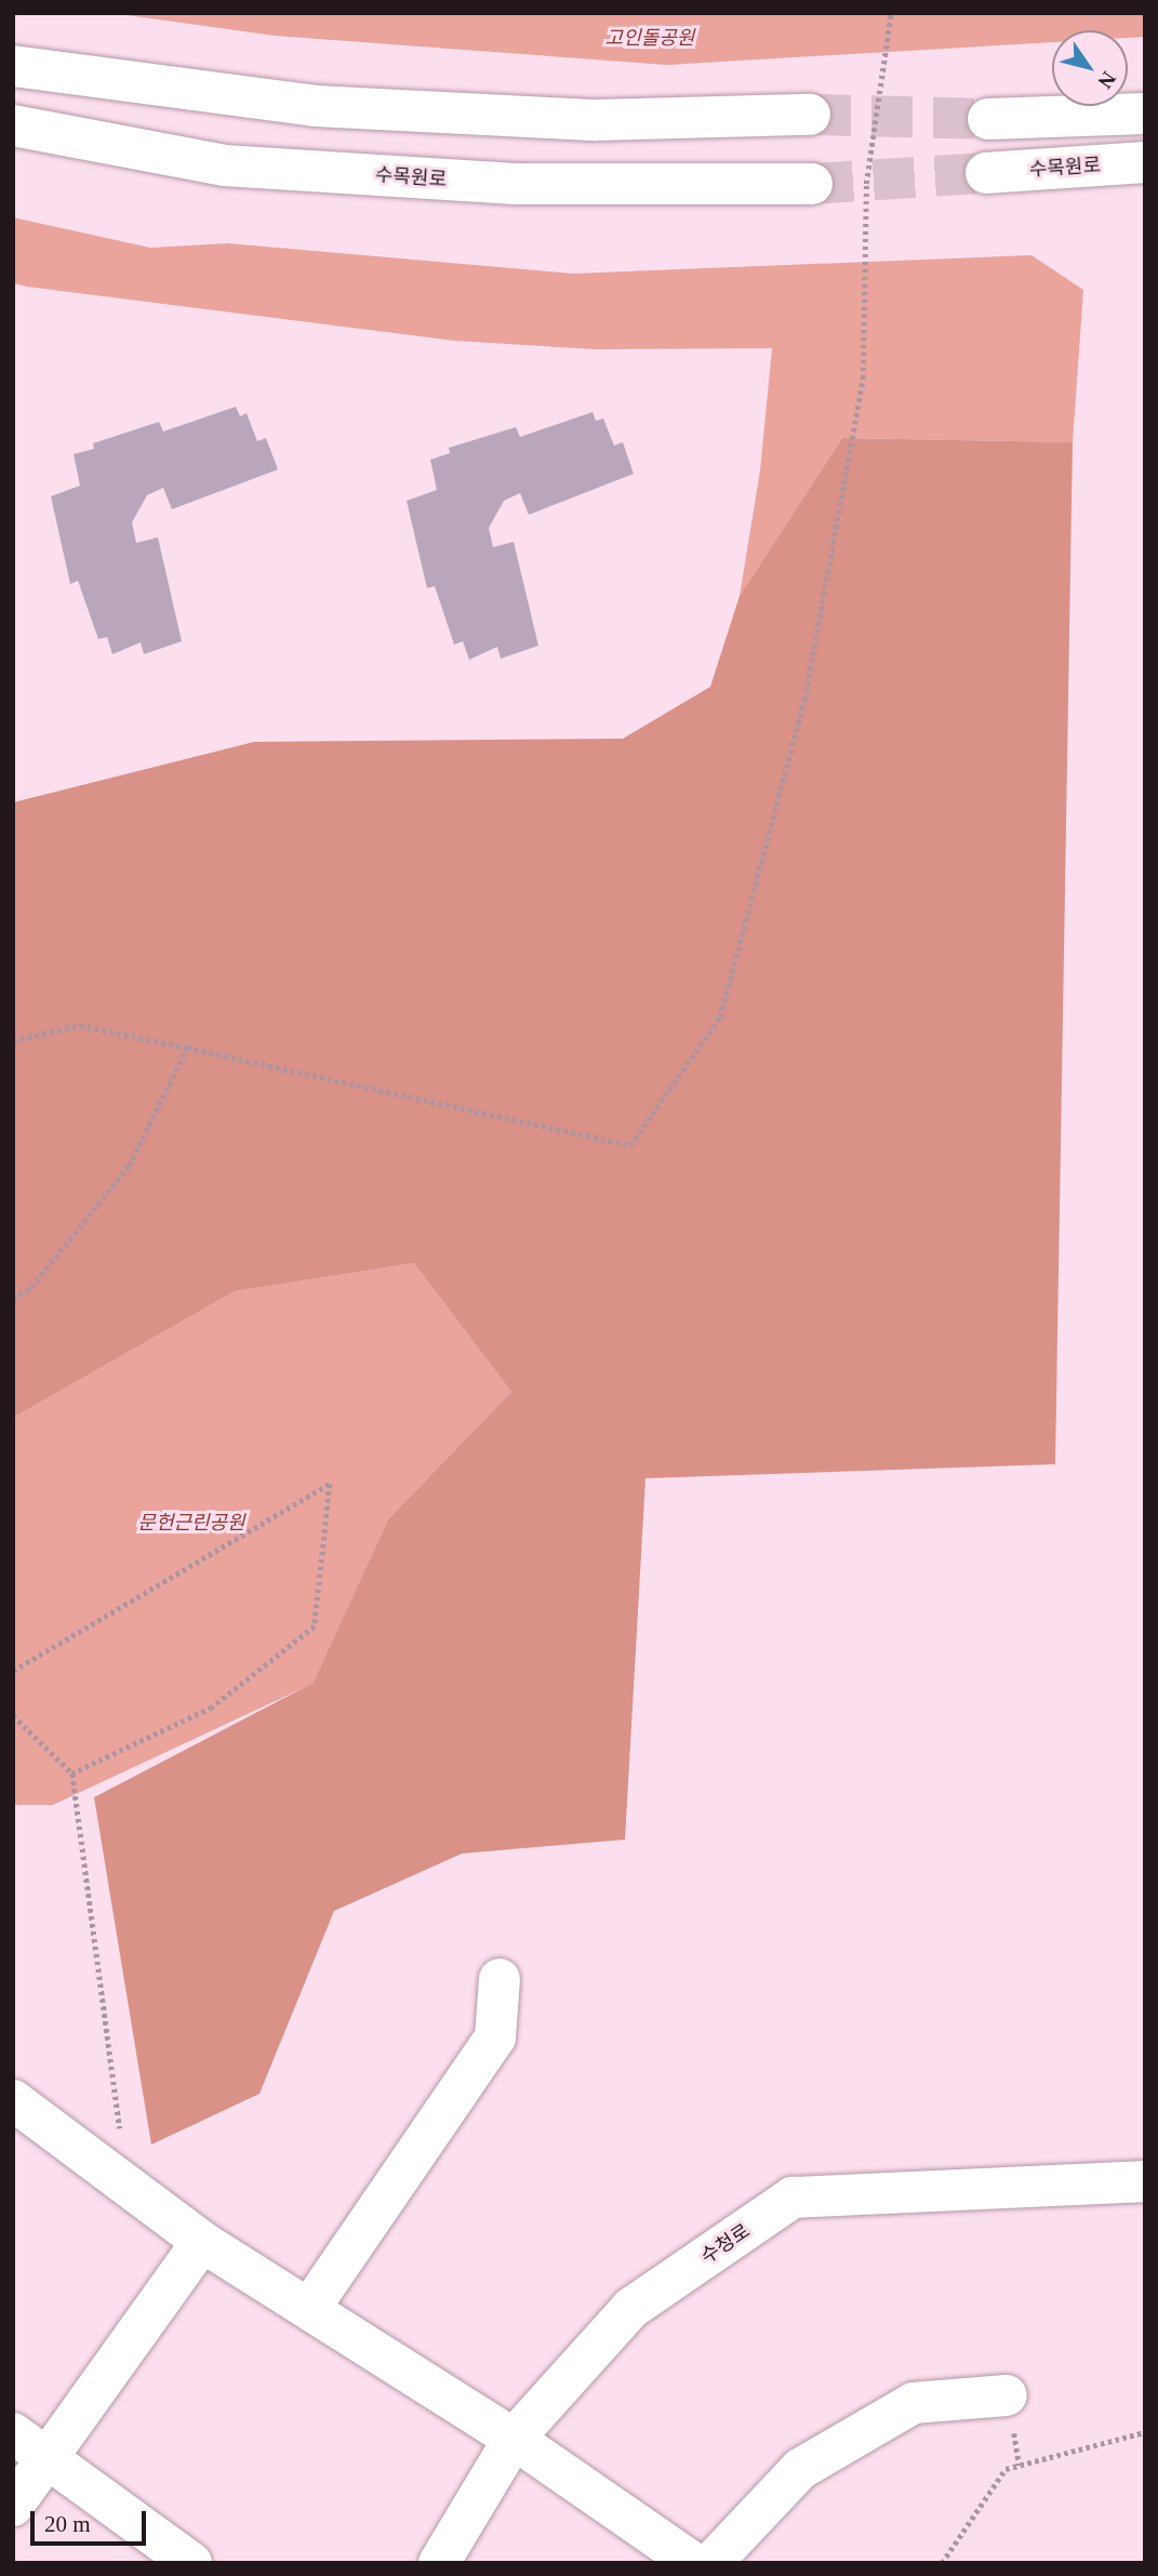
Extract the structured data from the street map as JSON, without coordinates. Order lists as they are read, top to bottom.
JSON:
{
  "streets": {
    "street": ["수목원로", "수청로"]
  },
  "parks": ["고인돌공원", "문헌근린공원"],
  "scale_bar": "20 m",
  "north": "bottom right"
}
